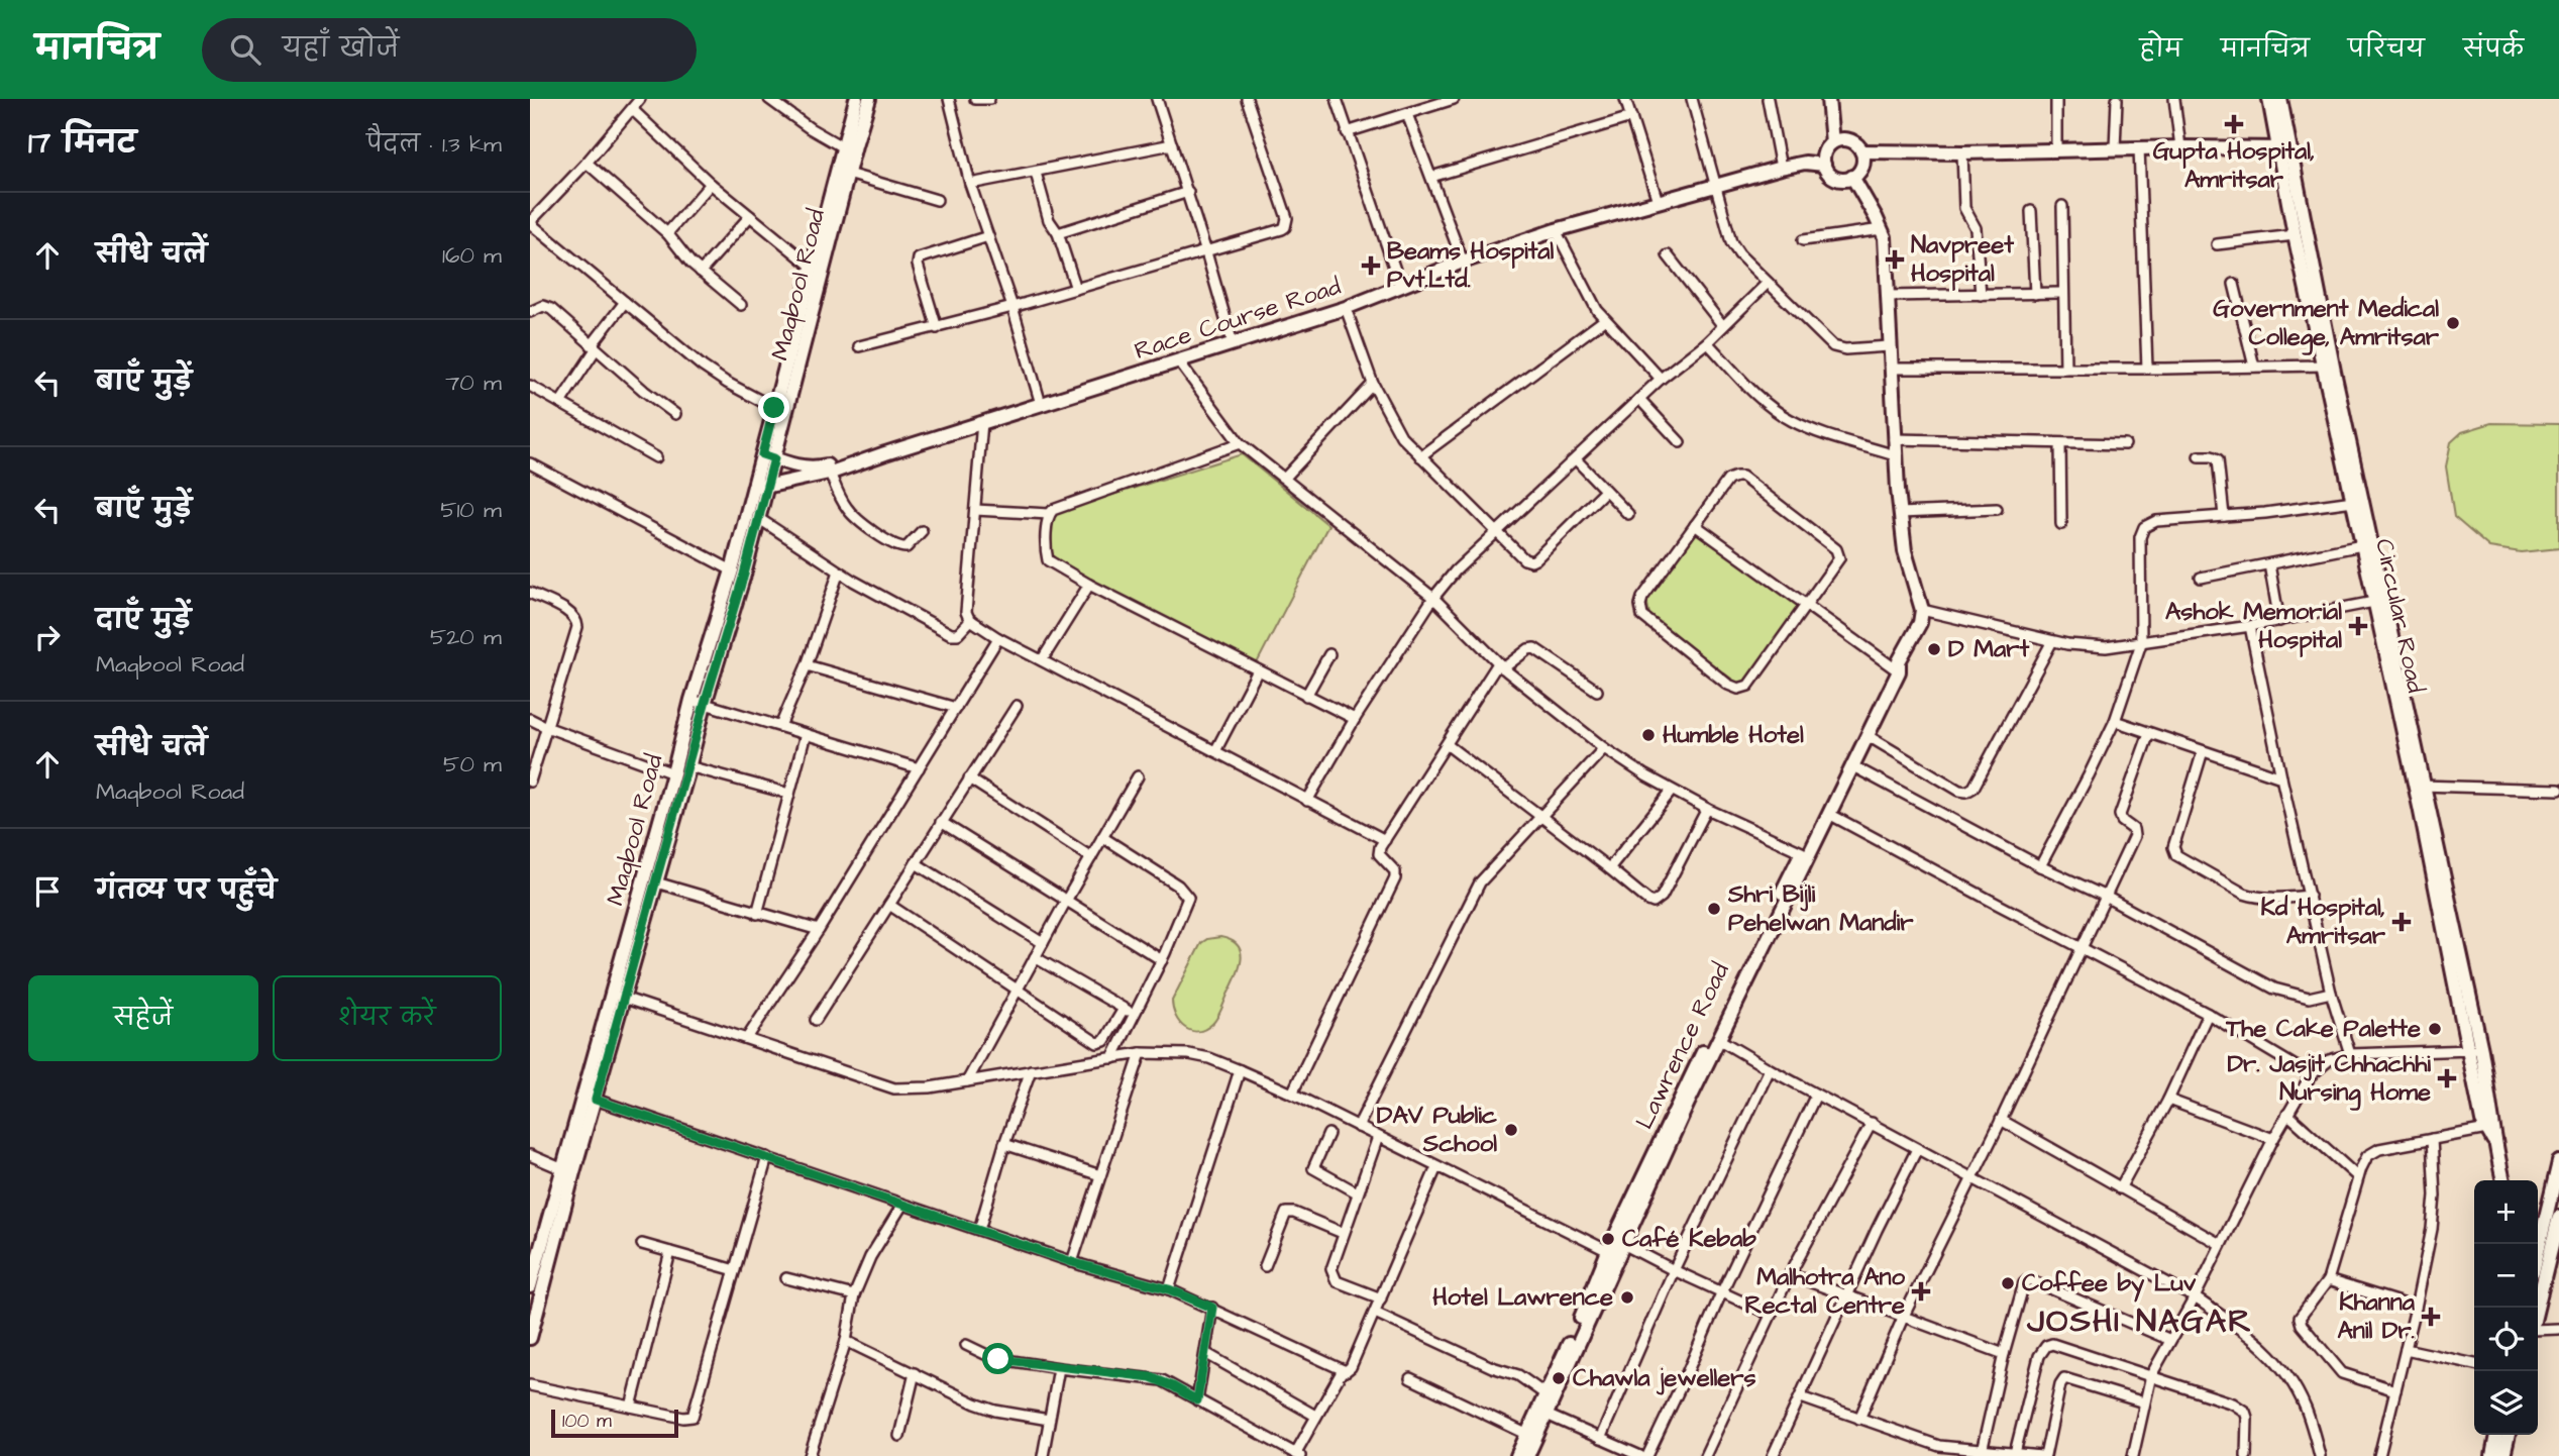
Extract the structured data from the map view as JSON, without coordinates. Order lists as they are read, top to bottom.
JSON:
{
  "streets": {
    "street": [
      "Maqbool Road",
      "Race Course Road",
      "Circular Road",
      "Lawrence Road"
    ]
  },
  "crossings": [
    ["Maqbool Road", "Race Course Road"]
  ],
  "districts": ["JOSHI NAGAR"],
  "places": {
    "health": [
      "Gupta Hospital, Amritsar",
      "Navpreet Hospital",
      "Beams Hospital Pvt.Ltd.",
      "Ashok Memorial Hospital",
      "Kd Hospital, Amritsar",
      "Dr. Jasjit Chhachhi Nursing Home",
      "Malhotra Ano Rectal Centre",
      "Khanna Anil Dr."
    ],
    "other": [
      "Government Medical College, Amritsar",
      "D Mart",
      "Humble Hotel",
      "Shri Bijli Pehelwan Mandir",
      "The Cake Palette",
      "DAV Public School",
      "Café Kebab",
      "Coffee by Luv",
      "Hotel Lawrence",
      "Chawla jewellers"
    ]
  },
  "scale_bar": "100 m",
  "page": {
    "header": "मानचित्र",
    "search": "यहाँ खोजें",
    "nav": [
      "होम",
      "मानचित्र",
      "परिचय",
      "संपर्क"
    ],
    "heading": ["17 मिनट", "पैदल · 1.3 km"],
    "list": [
      ["सीधे चलें", "160 m"],
      ["बाएँ मुड़ें", "70 m"],
      ["बाएँ मुड़ें", "510 m"],
      ["दाएँ मुड़ें", "Maqbool Road", "520 m"],
      ["सीधे चलें", "Maqbool Road", "50 m"],
      "गंतव्य पर पहुँचे"
    ],
    "buttons": ["सहेजें", "शेयर करें"],
    "map_buttons": ["+", "−"],
    "scale": "100 m"
  }
}
